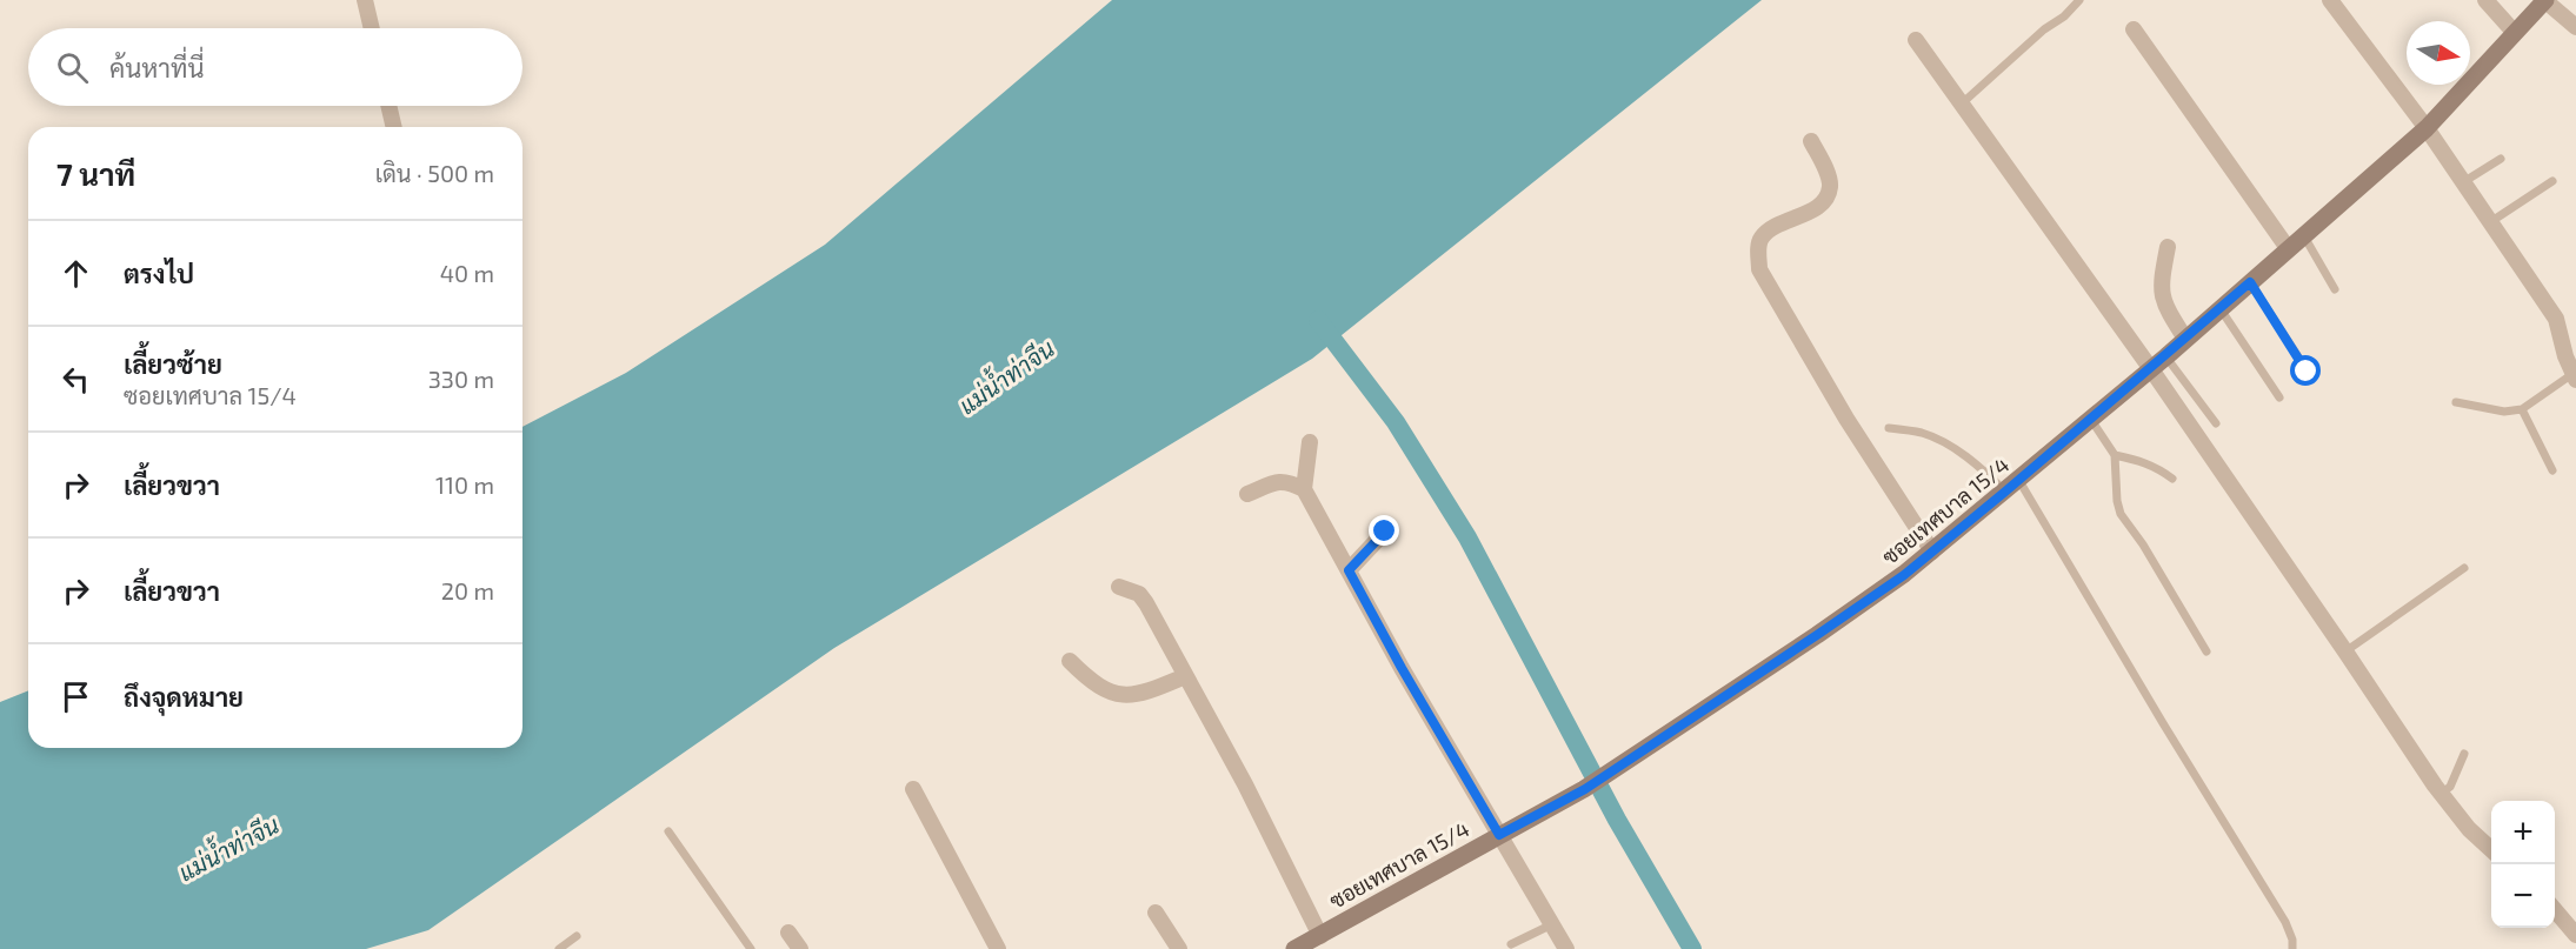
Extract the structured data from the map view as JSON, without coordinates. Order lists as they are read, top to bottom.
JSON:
{
  "streets": {
    "street": ["ซอยเทศบาล 15/4"]
  },
  "water": ["แม่น้ำท่าจีน"],
  "north": "right",
  "page": {
    "search": "ค้นหาที่นี่",
    "heading": ["7 นาที", "เดิน · 500 m"],
    "list": [
      ["ตรงไป", "40 m"],
      ["เลี้ยวซ้าย", "ซอยเทศบาล 15/4", "330 m"],
      ["เลี้ยวขวา", "110 m"],
      ["เลี้ยวขวา", "20 m"],
      "ถึงจุดหมาย"
    ],
    "map_buttons": ["+", "−"]
  }
}
